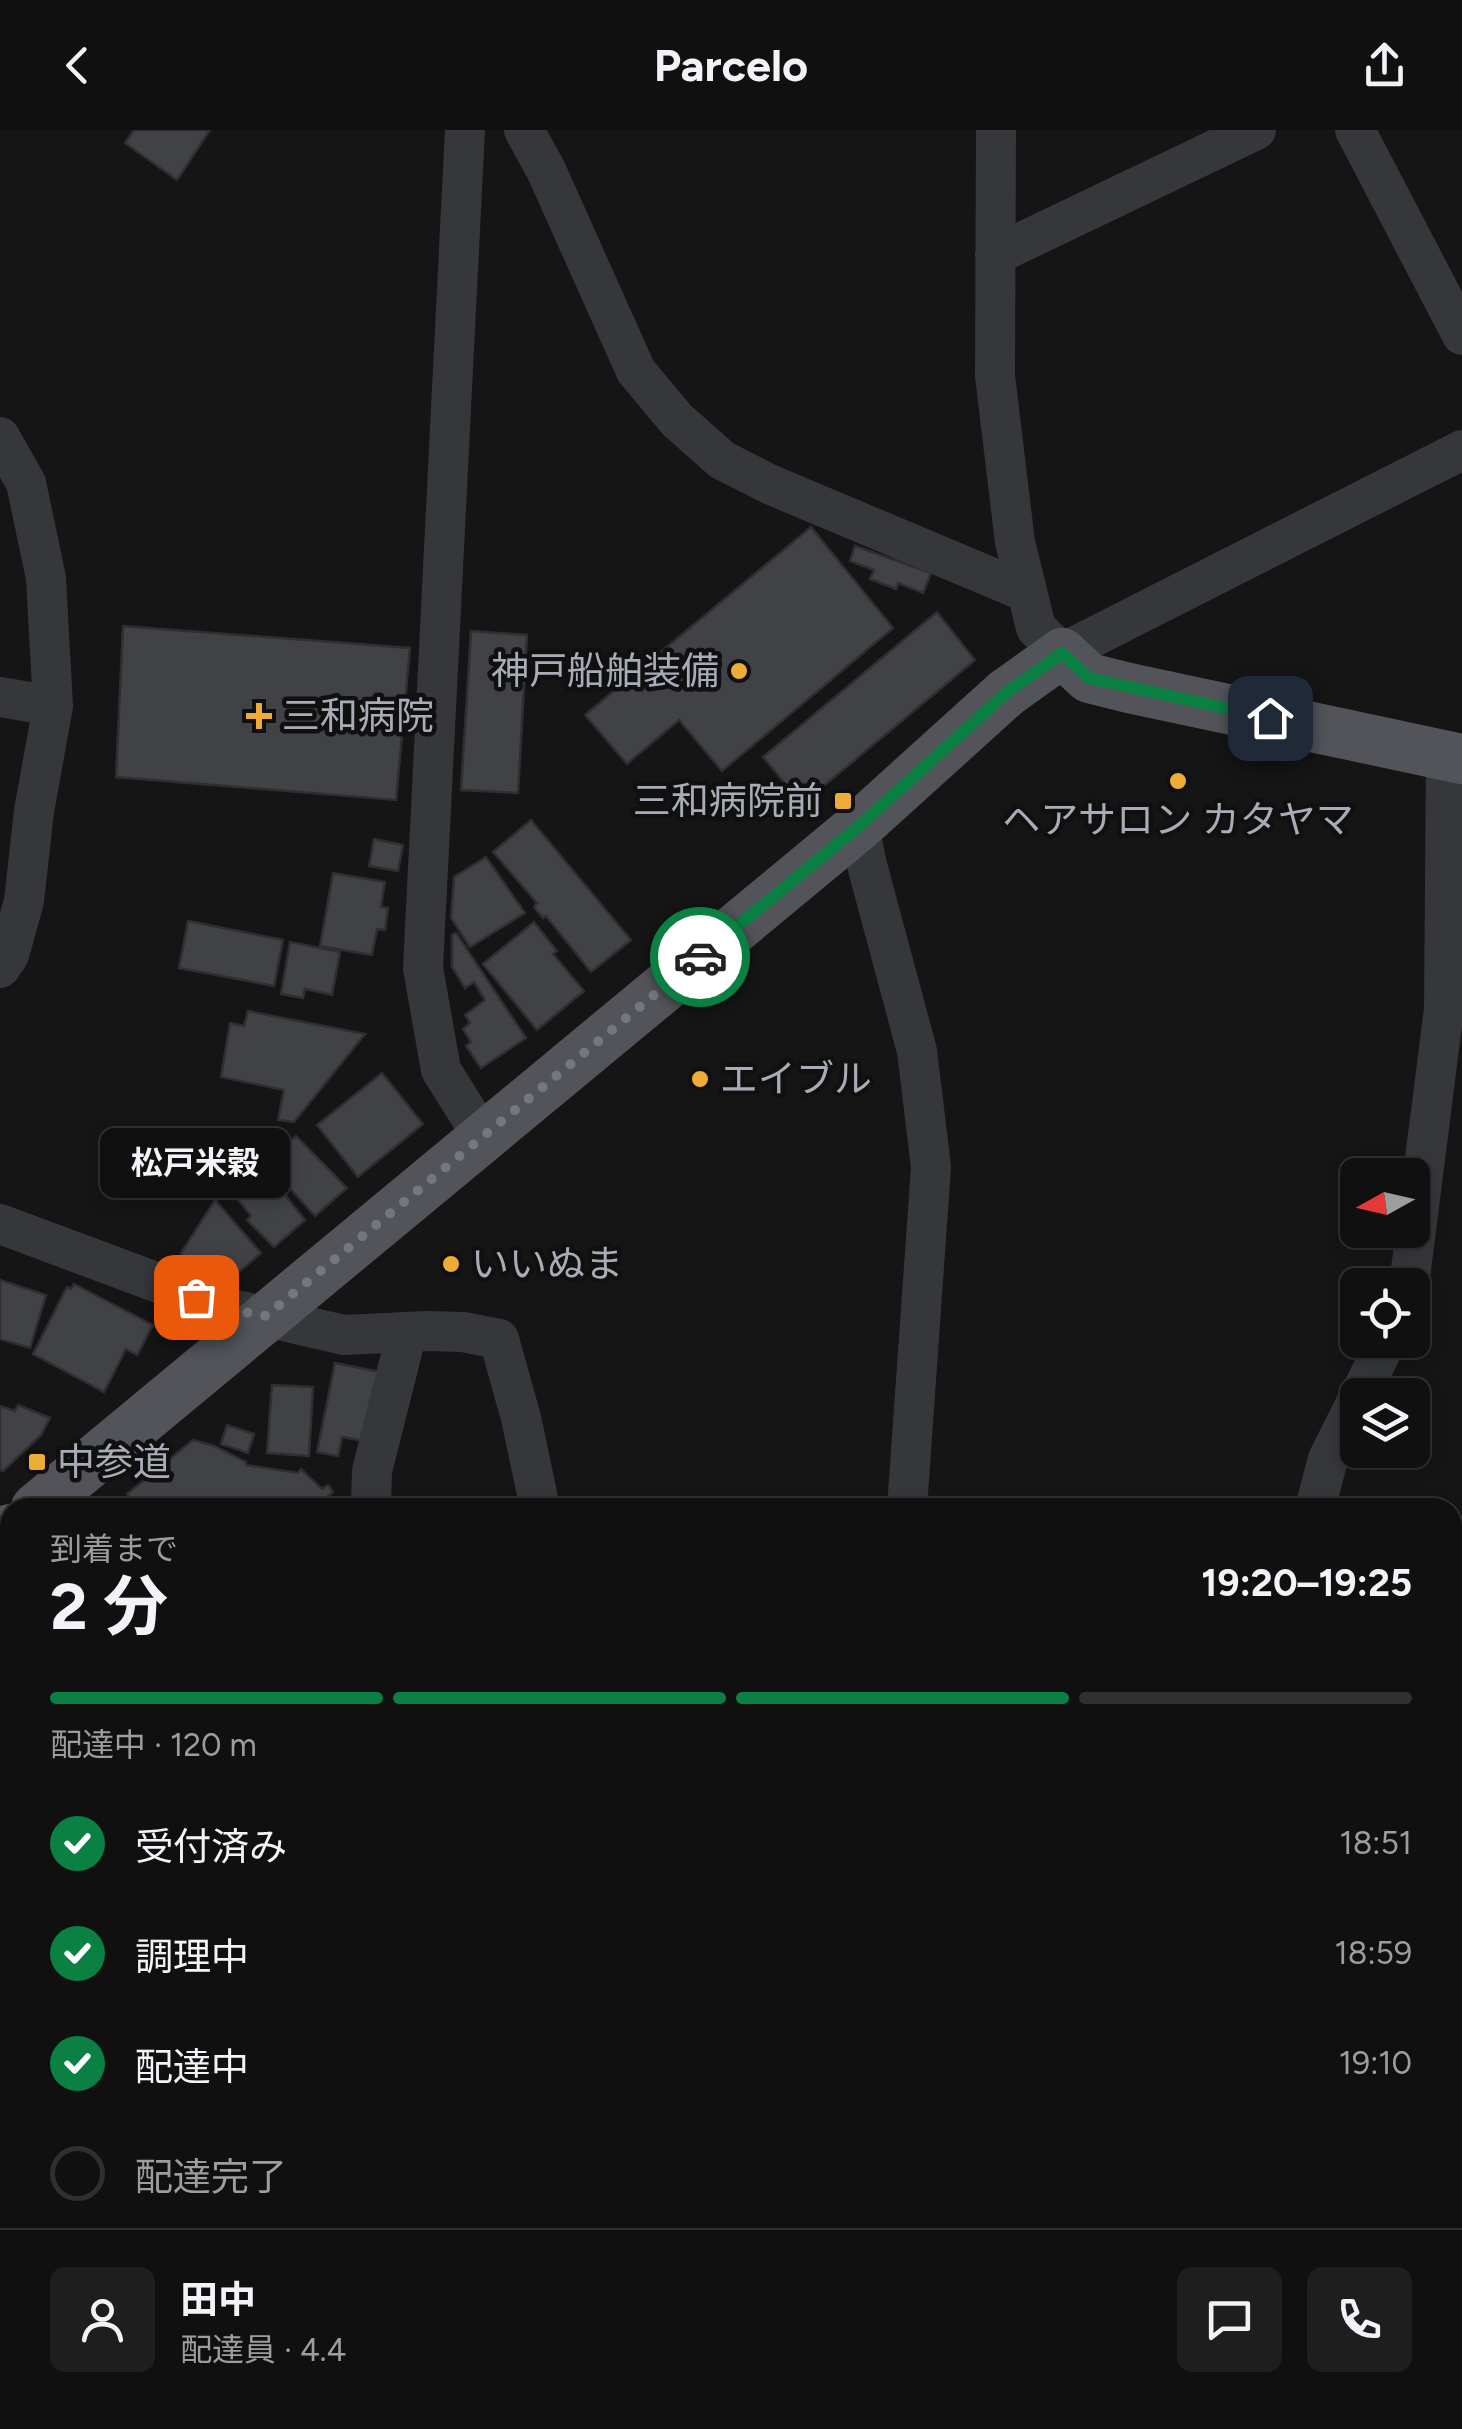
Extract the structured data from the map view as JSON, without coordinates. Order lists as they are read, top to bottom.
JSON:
{
  "places": {
    "other": [
      "神戸船舶装備",
      "ヘアサロン カタヤマ",
      "エイブル",
      "いいぬま",
      "松戸米穀"
    ],
    "health": ["三和病院"],
    "transit": ["三和病院前", "中参道"]
  },
  "north": "left",
  "page": {
    "header": "Parcelo",
    "bubble": "松戸米穀",
    "heading": ["2 分", "到着まで", "19:20–19:25"],
    "panel": ["田中", "配達員 · 4.4"],
    "bar": "配達中 · 120 m",
    "list": [
      ["受付済み", "18:51"],
      ["調理中", "18:59"],
      ["配達中", "19:10"],
      "配達完了"
    ]
  }
}
